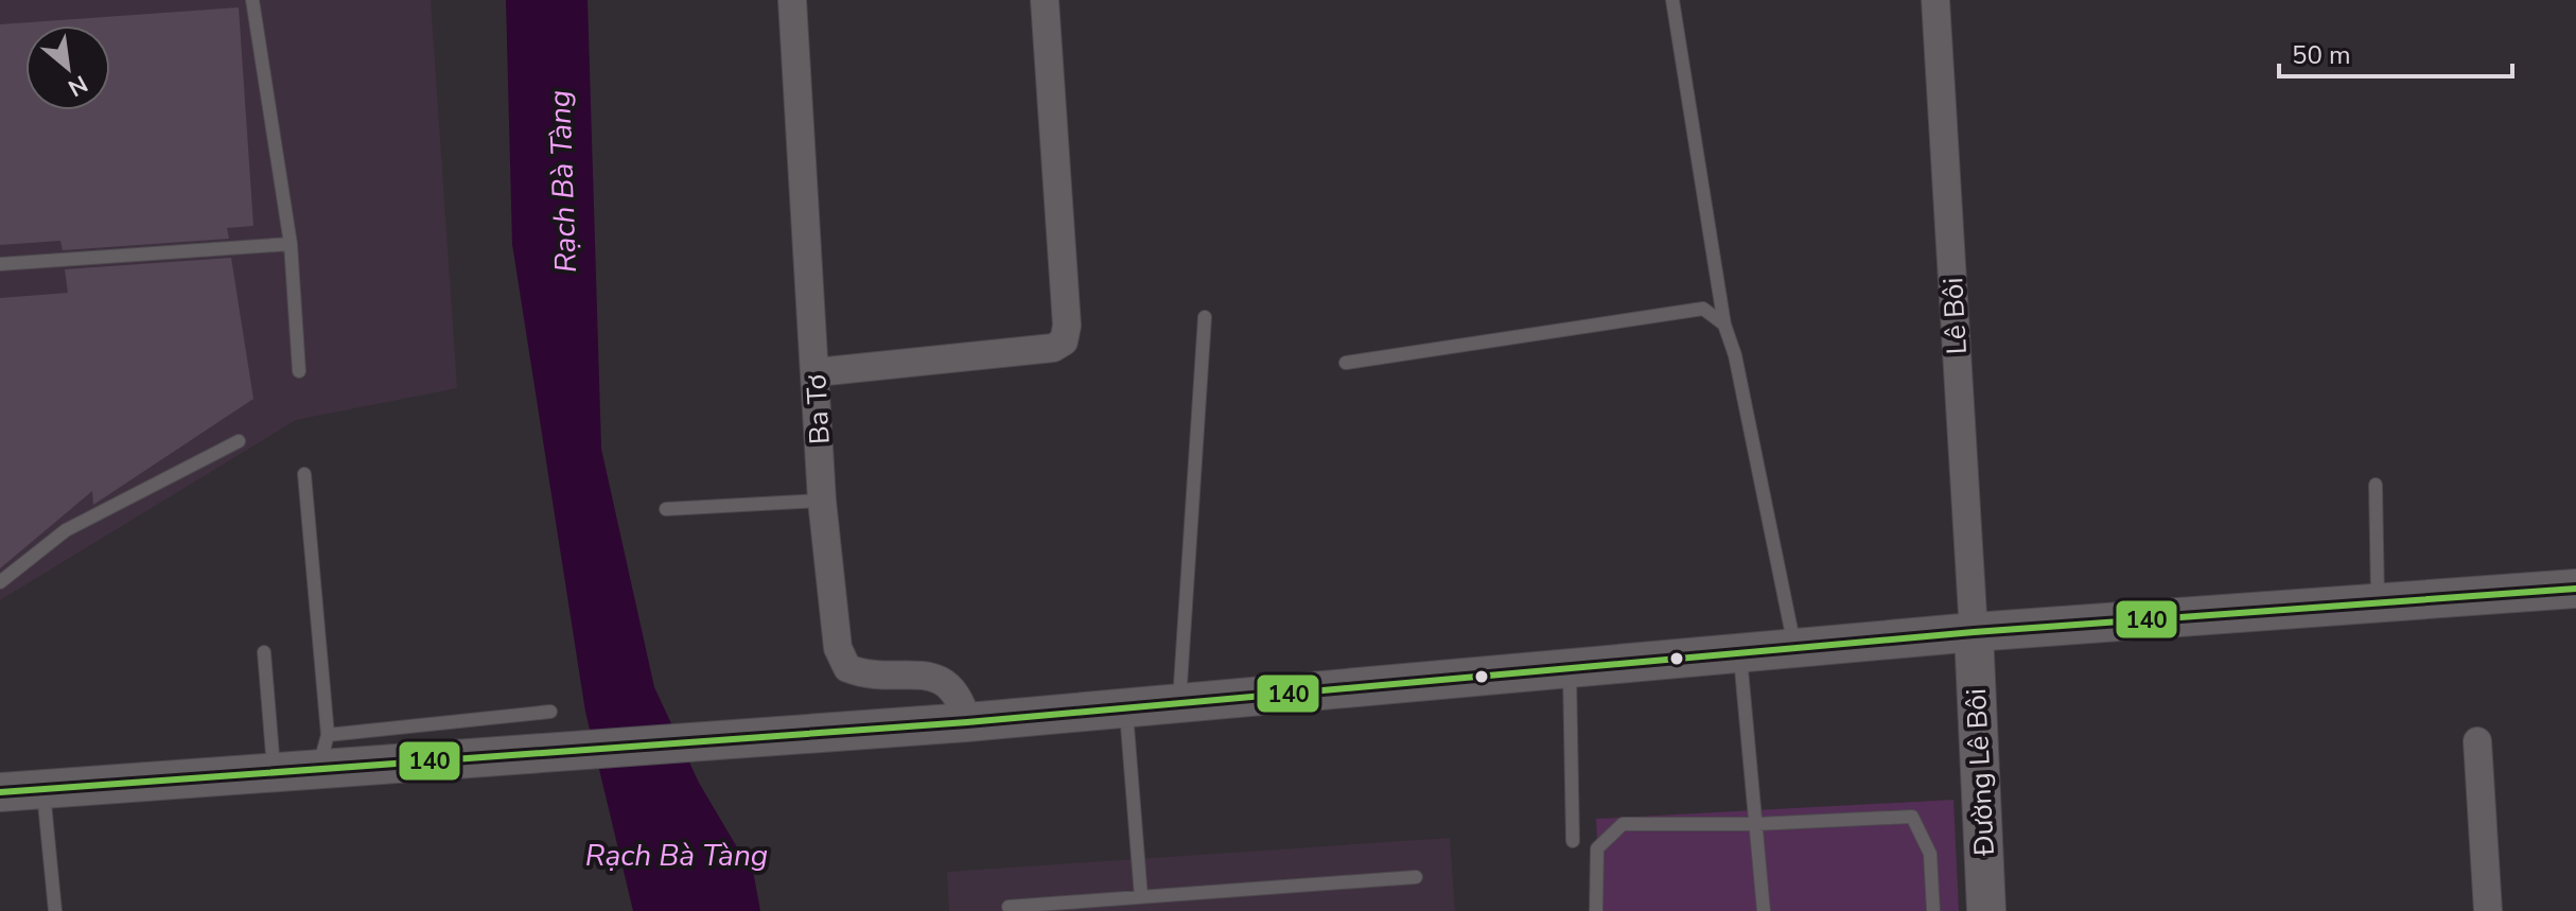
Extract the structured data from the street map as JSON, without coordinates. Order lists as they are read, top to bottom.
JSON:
{
  "streets": {
    "main road": ["Đường Lê Bôi"],
    "street": ["Lê Bôi", "Ba Tơ"]
  },
  "crossings": [
    ["Lê Bôi", "Đường Lê Bôi"]
  ],
  "water": ["Rạch Bà Tàng"],
  "lines": ["transit line 140"],
  "scale_bar": "50 m",
  "north": "bottom right"
}
